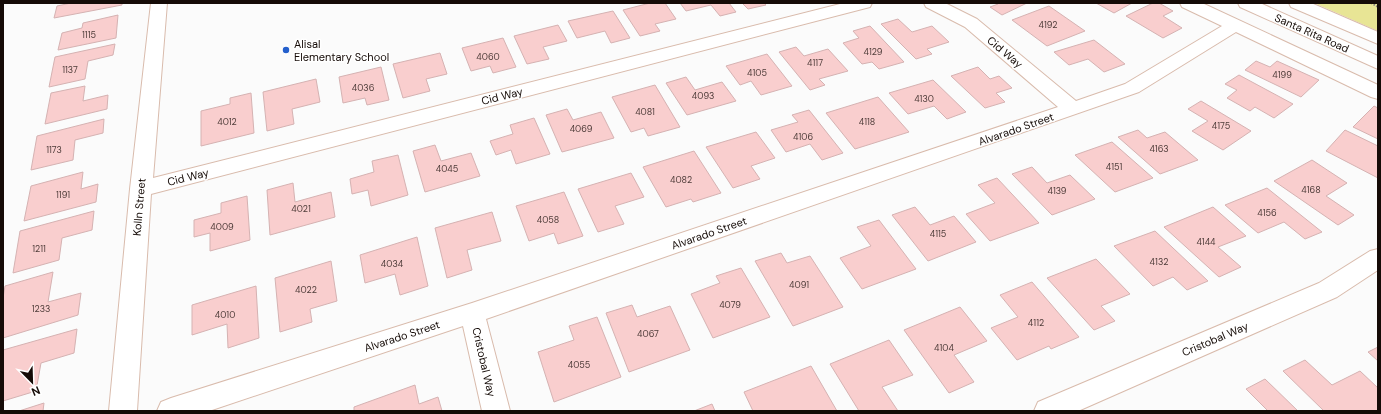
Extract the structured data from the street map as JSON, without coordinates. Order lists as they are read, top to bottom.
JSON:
{
  "streets": {
    "street": [
      "Santa Rita Road",
      "Cid Way",
      "Alvarado Street",
      "Kolln Street",
      "Cristobal Way"
    ]
  },
  "crossings": [
    ["Cid Way", "Alvarado Street"],
    ["Cid Way", "Kolln Street"],
    ["Alvarado Street", "Cristobal Way"]
  ],
  "places": ["Alisal Elementary School"],
  "house_numbers": [
    "4192",
    "1115",
    "4129",
    "4060",
    "4117",
    "1137",
    "4105",
    "4199",
    "4036",
    "4093",
    "4130",
    "4081",
    "4012",
    "4118",
    "4175",
    "4069",
    "4106",
    "4163",
    "1173",
    "4151",
    "4045",
    "4082",
    "4168",
    "4139",
    "1191",
    "4021",
    "4156",
    "4058",
    "4009",
    "4115",
    "4144",
    "1211",
    "4132",
    "4034",
    "4091",
    "4022",
    "4079",
    "1233",
    "4010",
    "4112",
    "4067",
    "4104",
    "4055"
  ],
  "north": "bottom right"
}
